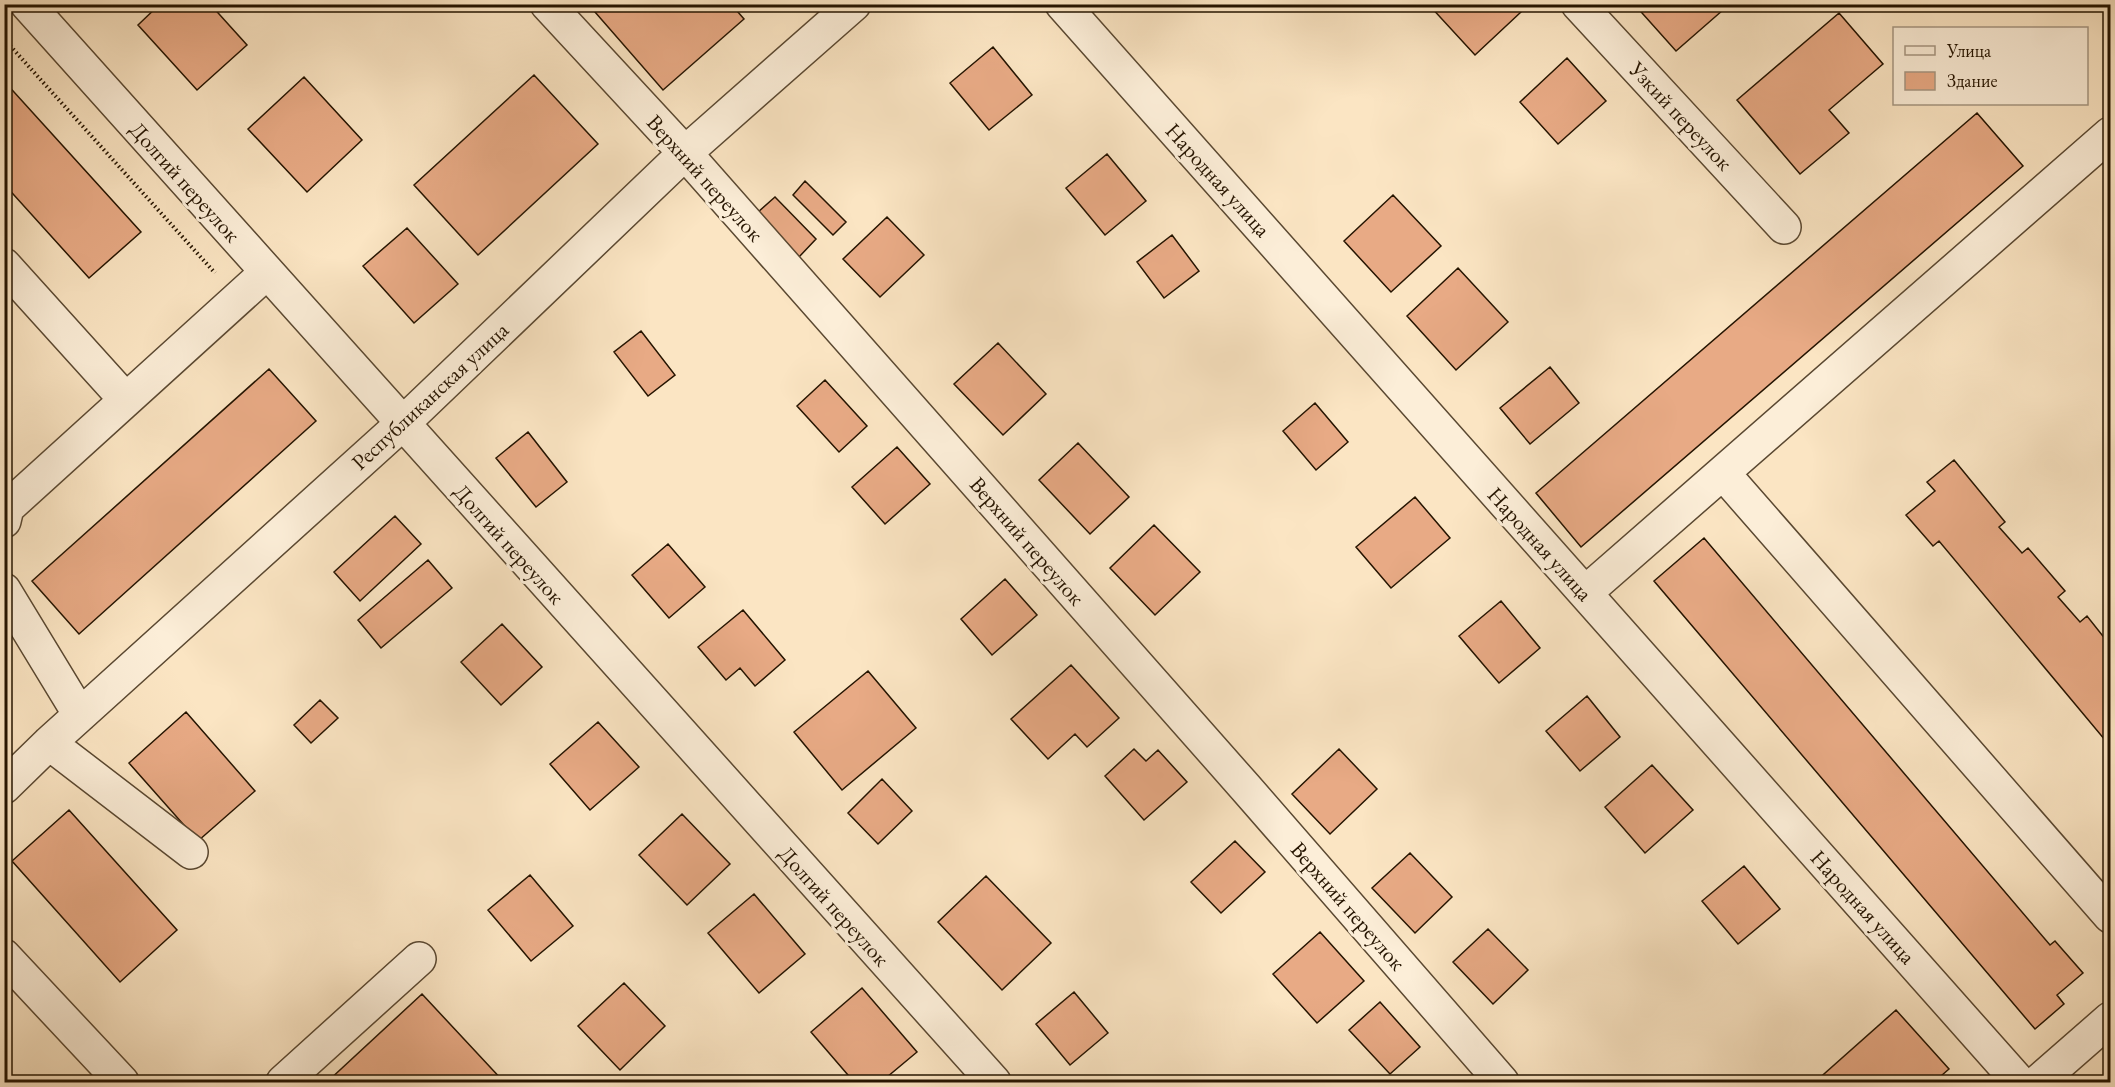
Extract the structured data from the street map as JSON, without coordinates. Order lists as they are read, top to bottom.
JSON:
{
  "streets": {
    "street": [
      "Узкий переулок",
      "Верхний переулок",
      "Народная улица",
      "Долгий переулок",
      "Республиканская улица"
    ]
  },
  "crossings": [
    ["Верхний переулок", "Республиканская улица"],
    ["Долгий переулок", "Республиканская улица"]
  ],
  "legend": ["Улица", "Здание"]
}
